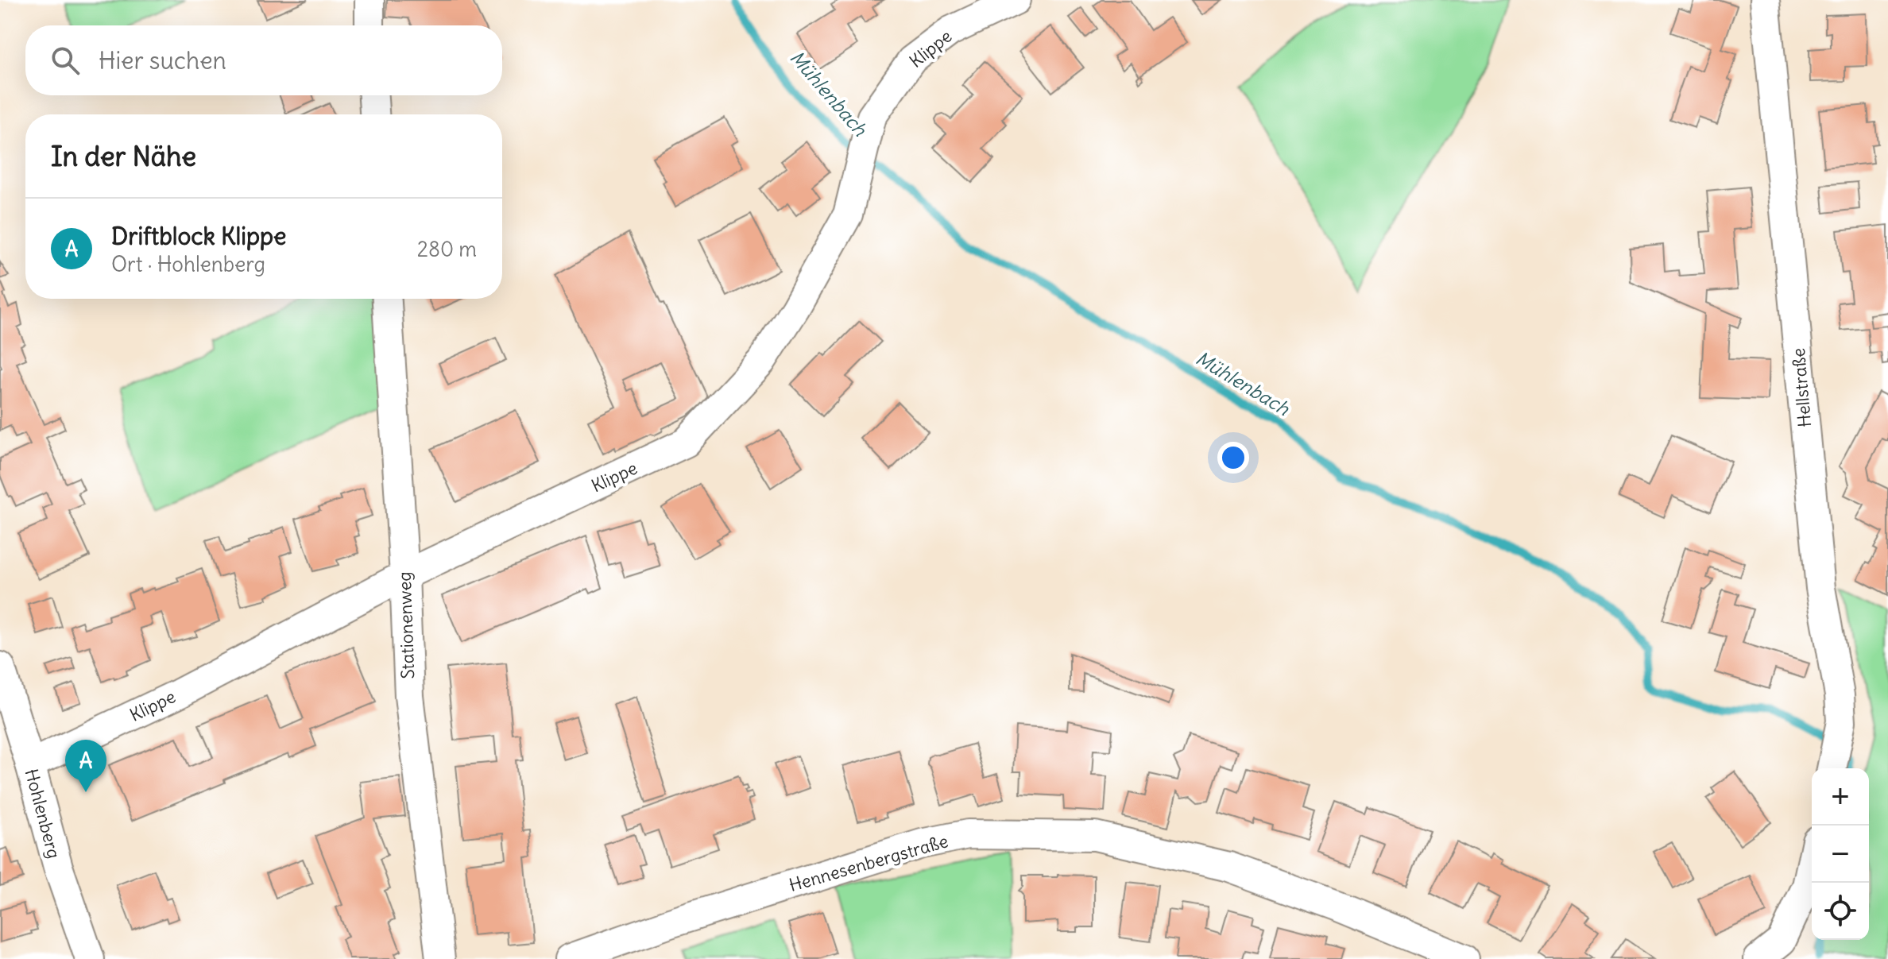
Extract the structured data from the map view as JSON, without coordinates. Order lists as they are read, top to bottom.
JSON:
{
  "streets": {
    "street": [
      "Klippe",
      "Hellstraße",
      "Stationenweg",
      "Hohlenberg",
      "Hennesenbergstraße"
    ]
  },
  "crossings": [
    ["Klippe", "Stationenweg"],
    ["Klippe", "Hohlenberg"]
  ],
  "water": ["Mühlenbach"],
  "page": {
    "search": "Hier suchen",
    "heading": "In der Nähe",
    "list": [
      {
        "mark": "A",
        "name": "Driftblock Klippe",
        "note": "Ort · Hohlenberg",
        "value": "280 m"
      }
    ],
    "pins": "A",
    "map_buttons": ["+", "−"]
  }
}
